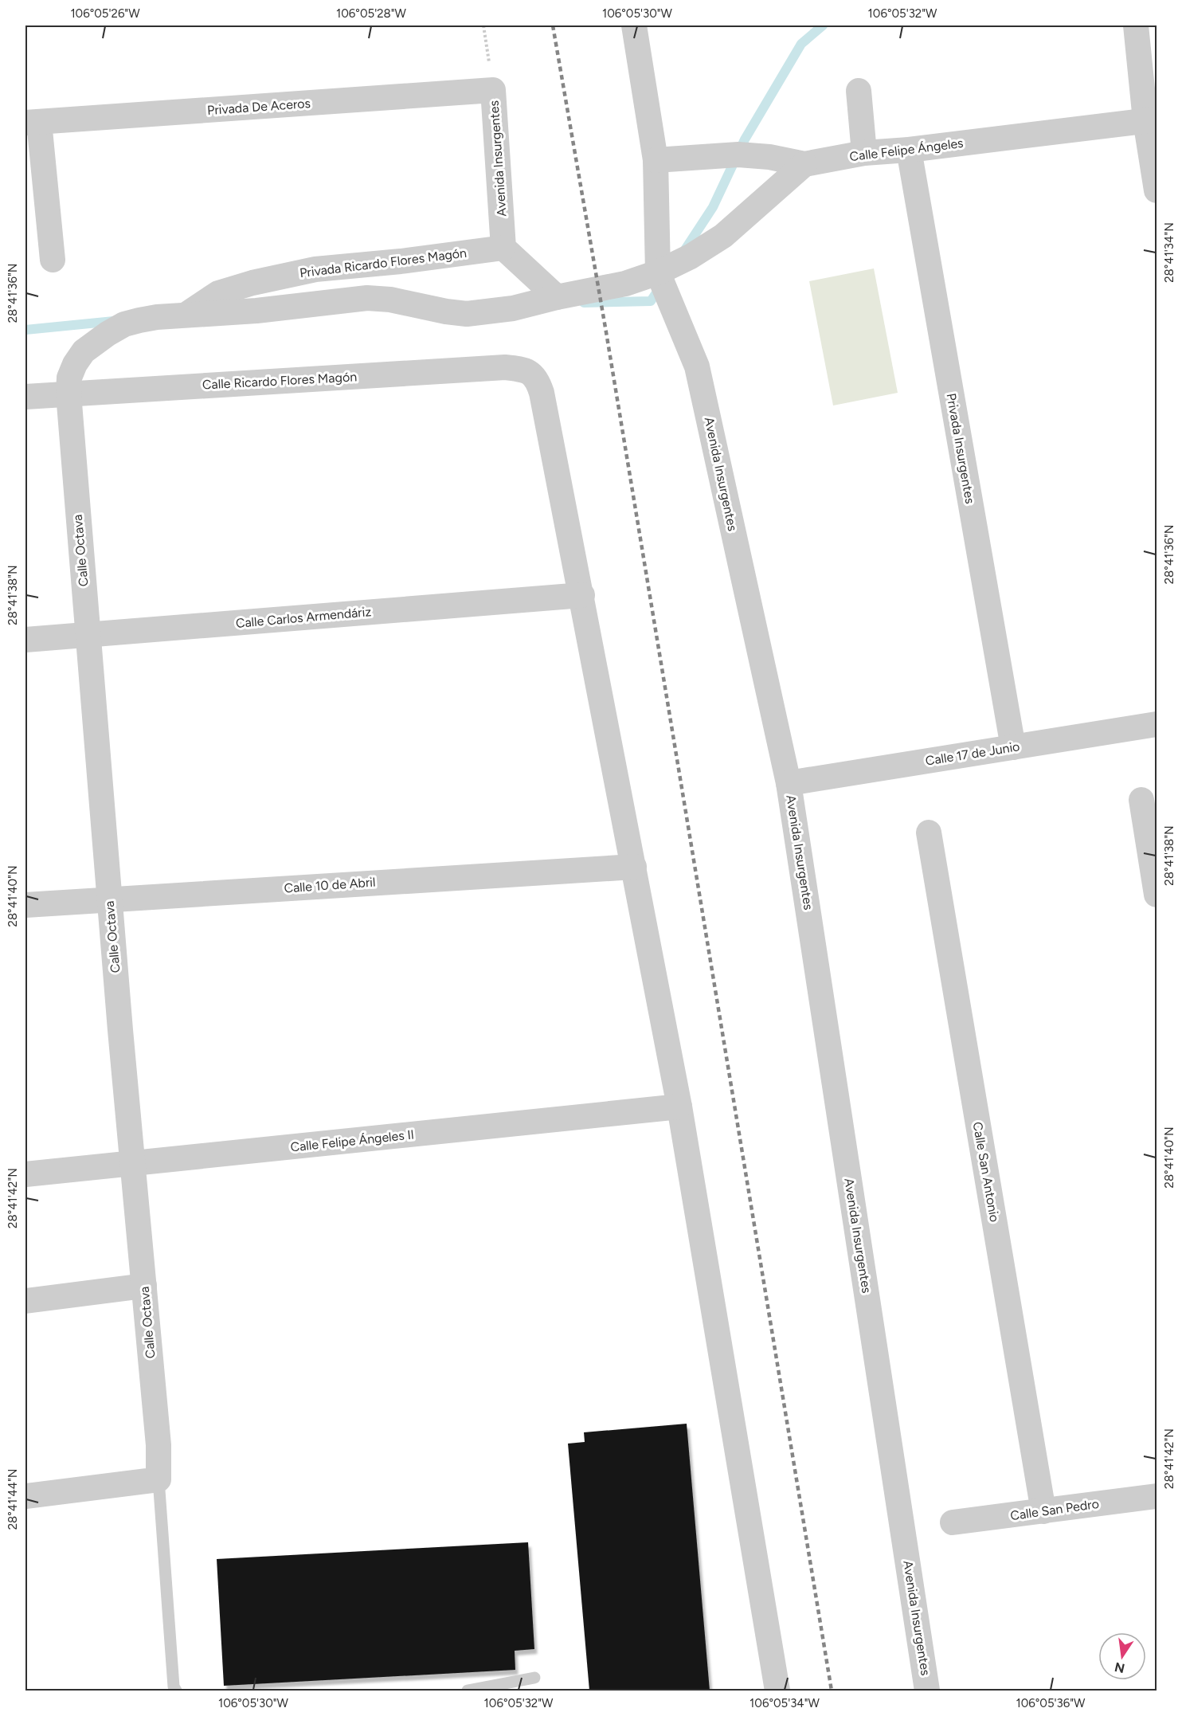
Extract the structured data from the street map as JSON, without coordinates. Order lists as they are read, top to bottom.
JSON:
{
  "streets": {
    "street": [
      "Privada De Aceros",
      "Calle Felipe Ángeles",
      "Avenida Insurgentes",
      "Privada Ricardo Flores Magón",
      "Calle Ricardo Flores Magón",
      "Privada Insurgentes",
      "Calle Octava",
      "Calle Carlos Armendáriz",
      "Calle 17 de Junio",
      "Calle 10 de Abril",
      "Calle Felipe Ángeles Il",
      "Calle San Antonio",
      "Calle San Pedro"
    ]
  },
  "crossings": [
    ["Privada De Aceros", "Avenida Insurgentes"],
    ["Calle Felipe Ángeles", "Avenida Insurgentes"],
    ["Calle Felipe Ángeles", "Privada Insurgentes"],
    ["Calle Felipe Ángeles", "Calle Octava"],
    ["Avenida Insurgentes", "Privada Ricardo Flores Magón"],
    ["Avenida Insurgentes", "Calle Octava"],
    ["Avenida Insurgentes", "Calle 17 de Junio"],
    ["Privada Ricardo Flores Magón", "Calle Octava"],
    ["Calle Ricardo Flores Magón", "Calle Octava"],
    ["Calle Ricardo Flores Magón", "Calle Carlos Armendáriz"],
    ["Privada Insurgentes", "Calle 17 de Junio"],
    ["Calle Octava", "Calle Carlos Armendáriz"],
    ["Calle Octava", "Calle 10 de Abril"],
    ["Calle Octava", "Calle Felipe Ángeles Il"],
    ["Calle San Antonio", "Calle San Pedro"]
  ],
  "north": "bottom",
  "coordinates": [
    "106°05'26\"W",
    "106°05'28\"W",
    "106°05'30\"W",
    "106°05'32\"W",
    "28°41'34\"N",
    "28°41'36\"N",
    "28°41'38\"N",
    "28°41'40\"N",
    "28°41'42\"N",
    "28°41'44\"N",
    "106°05'34\"W",
    "106°05'36\"W"
  ]
}
